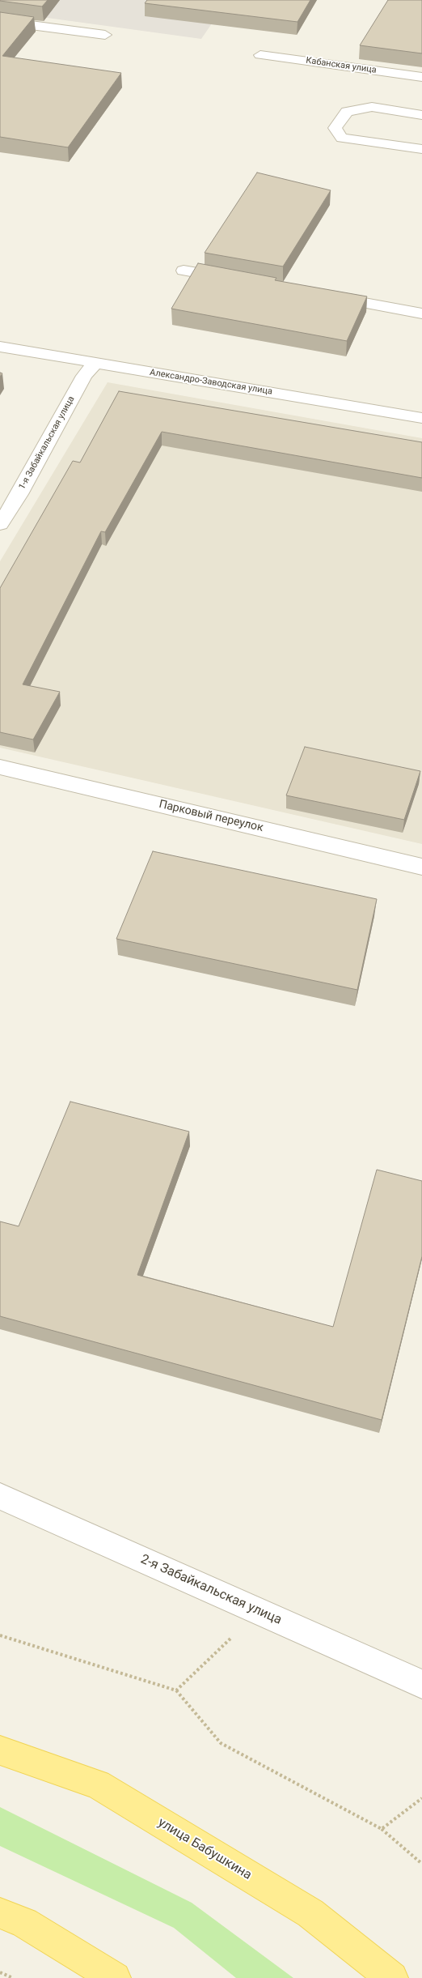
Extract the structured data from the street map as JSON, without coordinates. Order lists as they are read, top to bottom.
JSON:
{
  "streets": {
    "main road": ["улица Бабушкина"],
    "street": [
      "Кабанская улица",
      "Александро-Заводская улица",
      "1-я Забайкальская улица",
      "Парковый переулок",
      "2-я Забайкальская улица"
    ]
  },
  "crossings": [
    ["Александро-Заводская улица", "1-я Забайкальская улица"]
  ]
}
